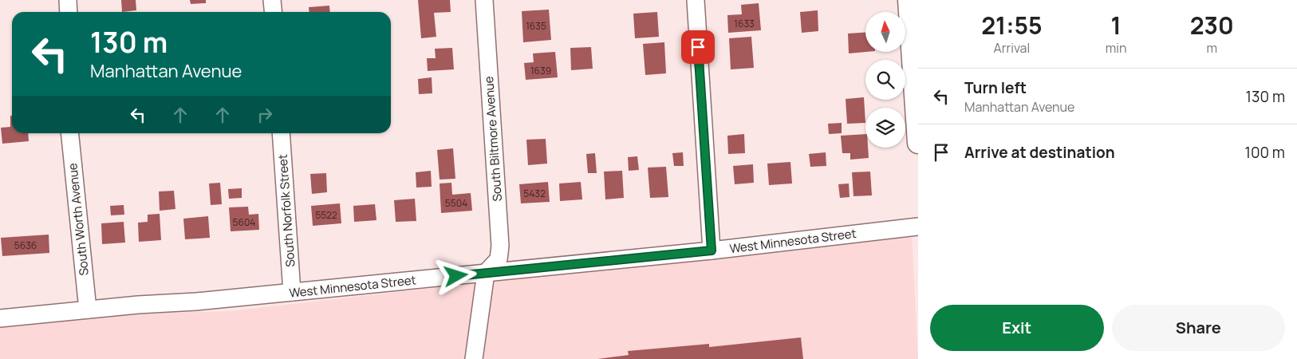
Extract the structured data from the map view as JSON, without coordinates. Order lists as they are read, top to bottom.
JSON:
{
  "streets": {
    "street": [
      "South Biltmore Avenue",
      "South Norfolk Street",
      "South Worth Avenue",
      "West Minnesota Street"
    ]
  },
  "crossings": [
    ["South Biltmore Avenue", "West Minnesota Street"],
    ["South Norfolk Street", "West Minnesota Street"],
    ["South Worth Avenue", "West Minnesota Street"]
  ],
  "house_numbers": [
    "1633",
    "1635",
    "1639",
    "5432",
    "5504",
    "5522",
    "5604",
    "5636"
  ],
  "north": "top",
  "page": {
    "eta": [
      "21:55",
      "Arrival",
      "1",
      "min",
      "230",
      "m"
    ],
    "turn": ["130 m", "Manhattan Avenue"],
    "list": [
      {
        "name": "Turn left",
        "note": "Manhattan Avenue",
        "value": "130 m"
      },
      {
        "name": "Arrive at destination",
        "value": "100 m"
      }
    ],
    "buttons": ["Exit", "Share"]
  }
}
